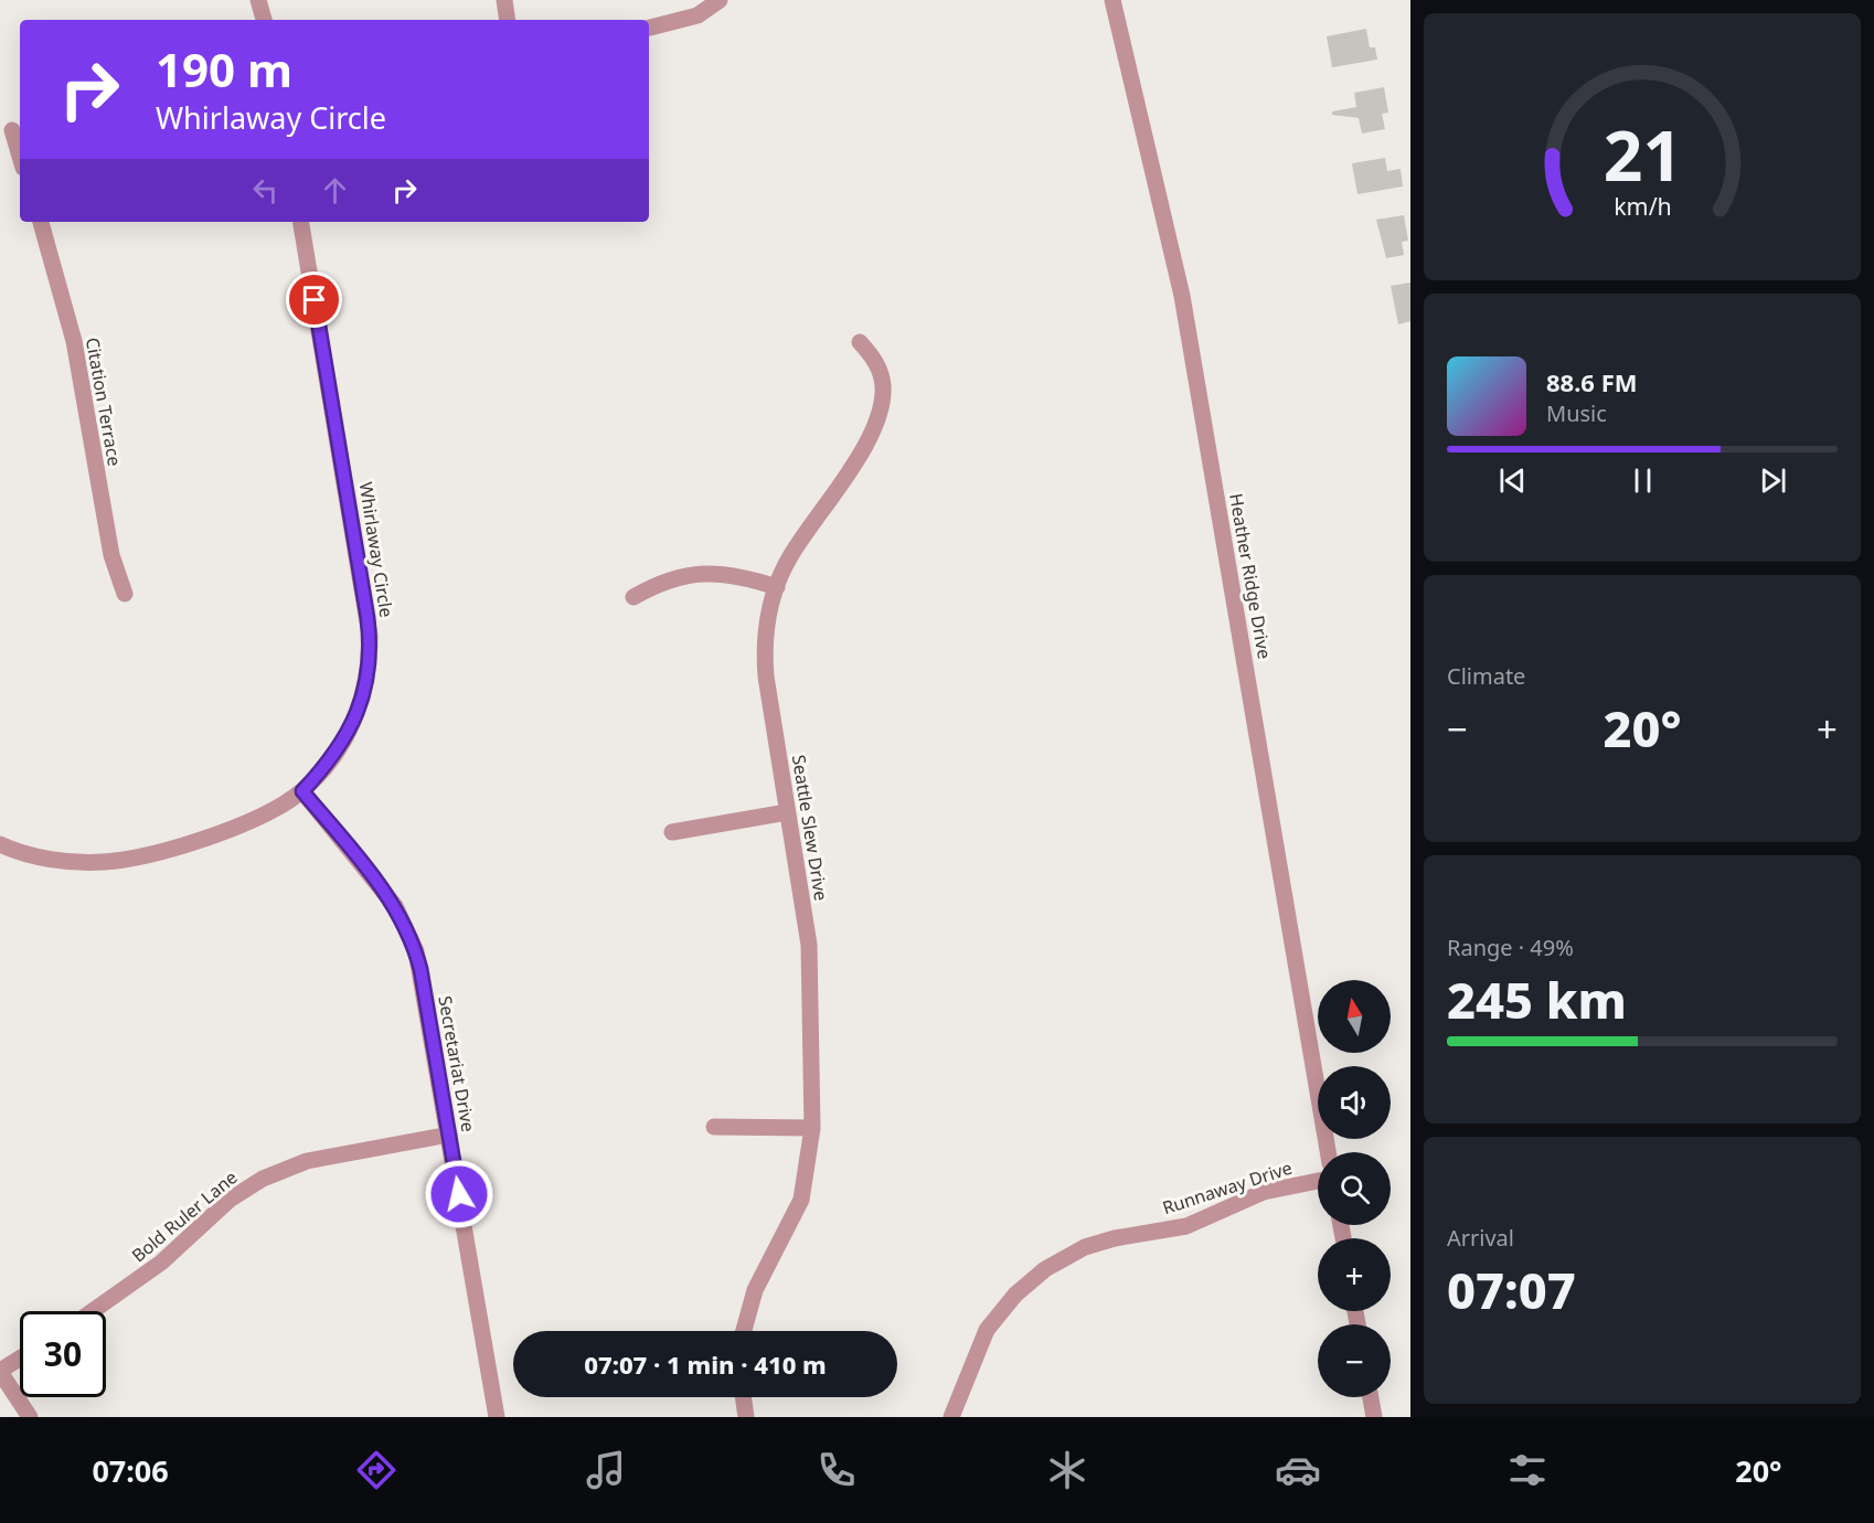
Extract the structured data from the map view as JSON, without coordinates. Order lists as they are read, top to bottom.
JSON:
{
  "streets": {
    "street": [
      "Citation Terrace",
      "Whirlaway Circle",
      "Heather Ridge Drive",
      "Seattle Slew Drive",
      "Secretariat Drive",
      "Runnaway Drive",
      "Bold Ruler Lane"
    ]
  },
  "crossings": [
    ["Whirlaway Circle", "Secretariat Drive"],
    ["Secretariat Drive", "Bold Ruler Lane"]
  ],
  "north": "top",
  "page": {
    "turn": ["190 m", "Whirlaway Circle"],
    "song": ["88.6 FM", "Music"],
    "tile": [
      "Climate",
      ["Range · 49%", "245 km"],
      ["Arrival", "07:07"]
    ],
    "heat": ["−", "20°", "+"],
    "map_buttons": ["+", "−"],
    "limit": "30",
    "trip": "07:07 · 1 min · 410 m",
    "tabs": ["07:06", "20°"],
    "gauge": ["21", "km/h"]
  }
}
